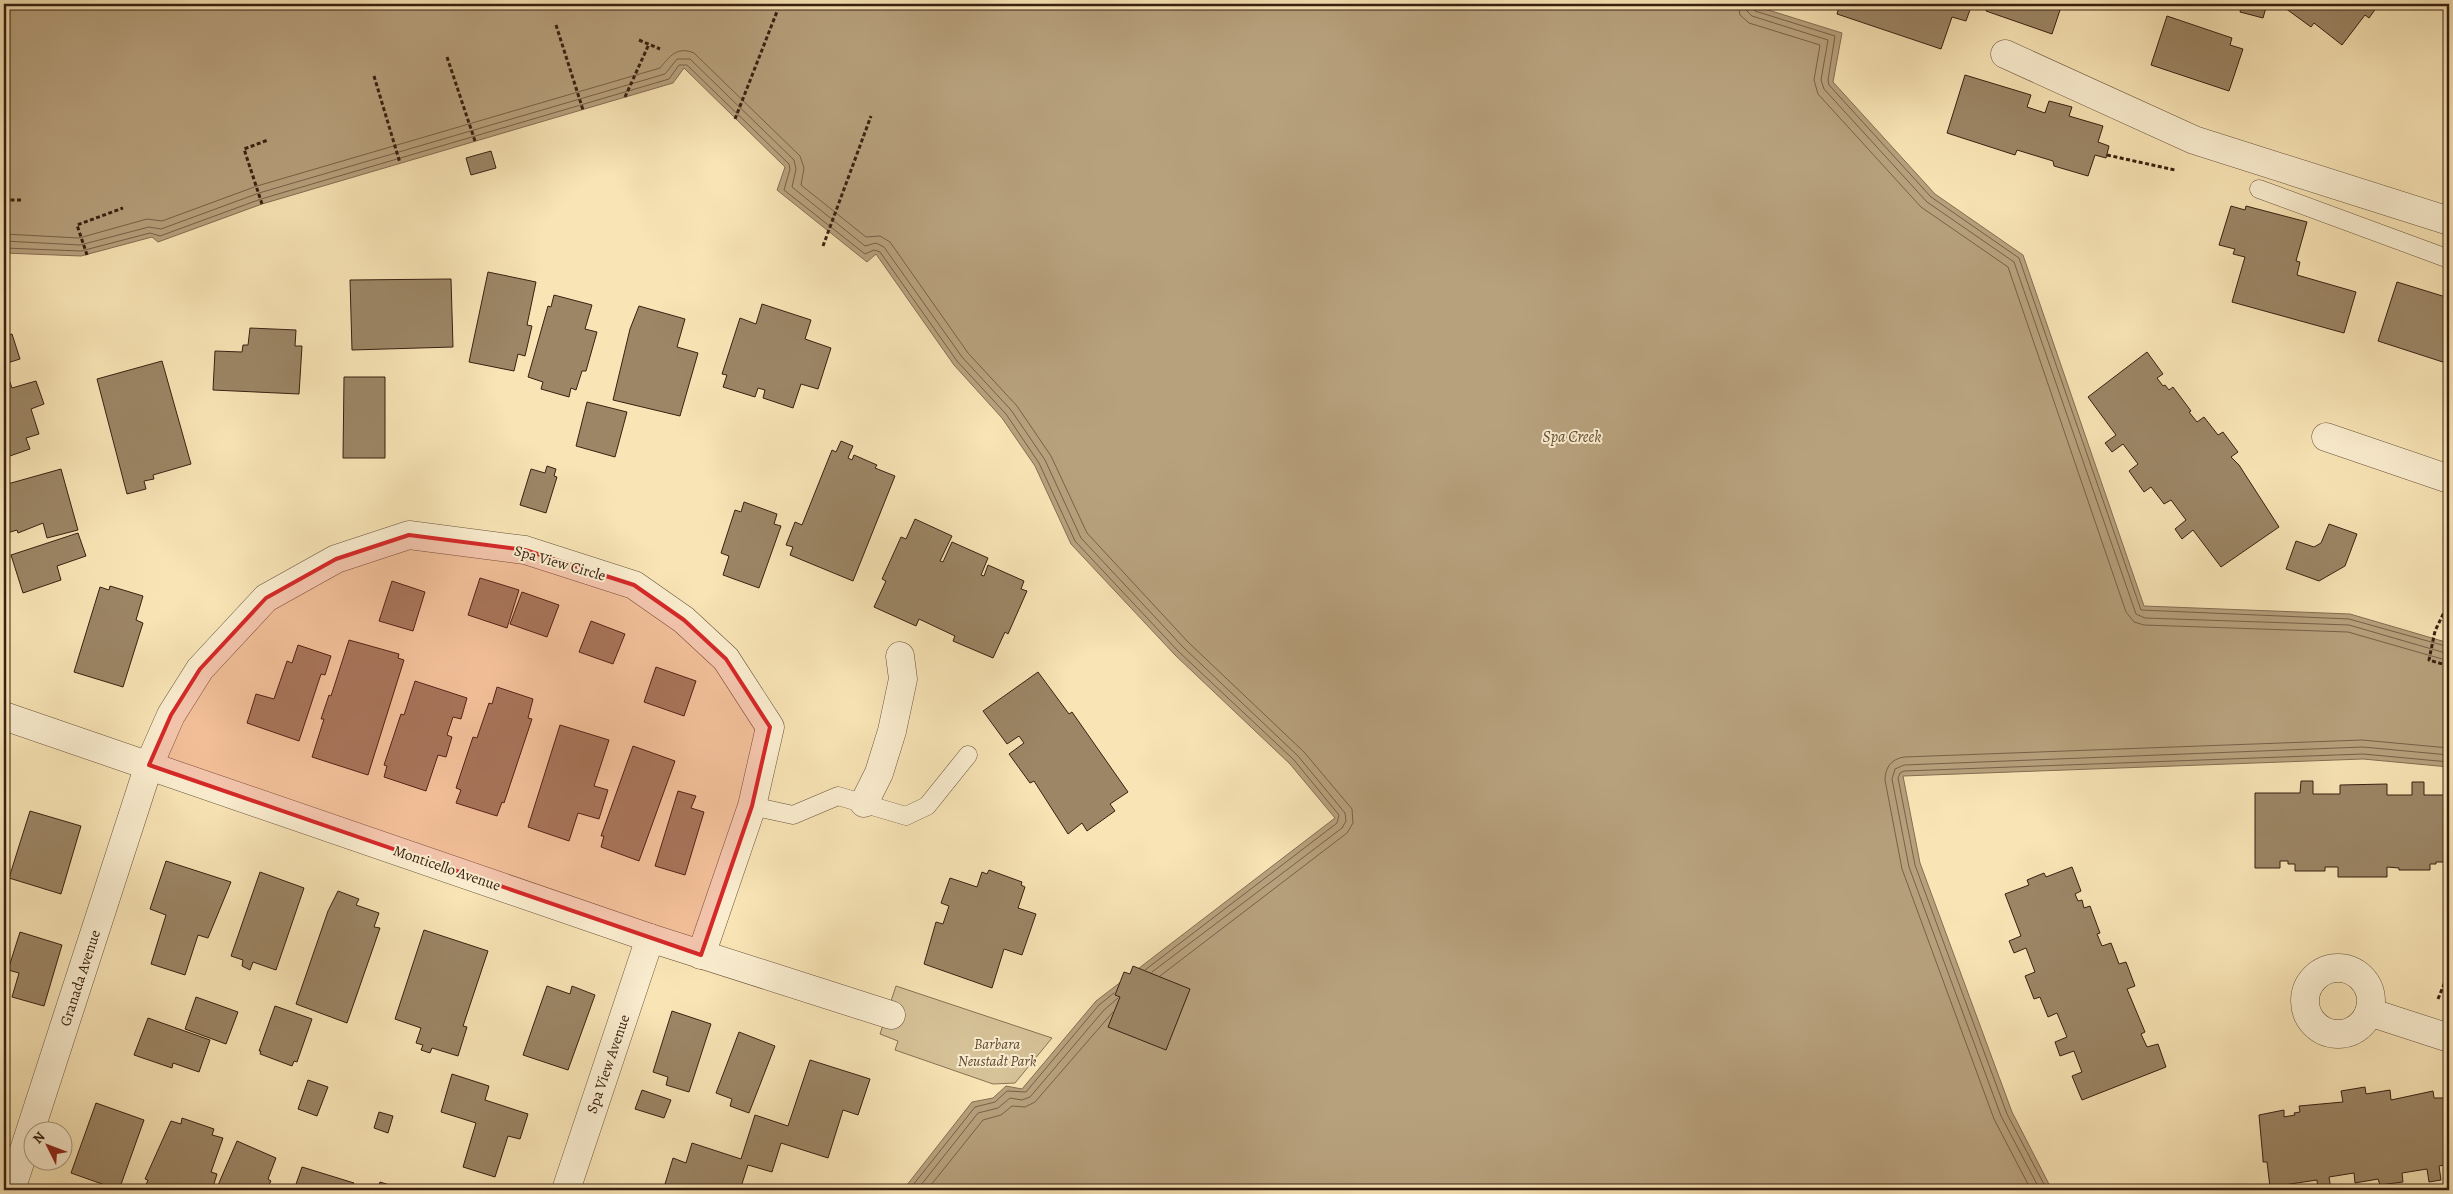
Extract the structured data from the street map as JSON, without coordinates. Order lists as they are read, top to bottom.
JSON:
{
  "streets": {
    "street": [
      "Spa View Circle",
      "Monticello Avenue",
      "Granada Avenue",
      "Spa View Avenue"
    ]
  },
  "crossings": [
    ["Spa View Circle", "Monticello Avenue"],
    ["Spa View Circle", "Granada Avenue"],
    ["Monticello Avenue", "Granada Avenue"],
    ["Monticello Avenue", "Spa View Avenue"]
  ],
  "water": ["Spa Creek"],
  "parks": ["Barbara Neustadt Park"],
  "north": "top left"
}
